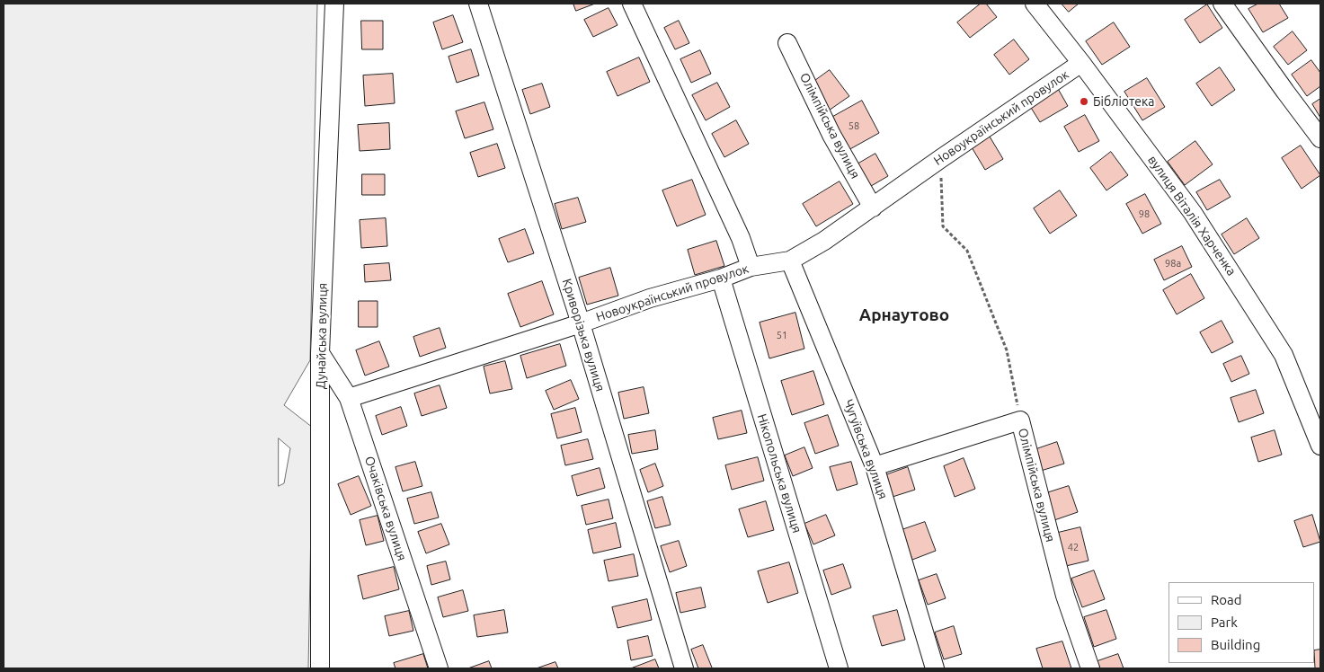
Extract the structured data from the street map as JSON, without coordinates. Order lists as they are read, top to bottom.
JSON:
{
  "streets": {
    "street": [
      "Новоукраїнський провулок",
      "Олімпійська вулиця",
      "вулиця Віталія Харченка",
      "Криворізька вулиця",
      "Дунайська вулиця",
      "Чугуївська вулиця",
      "Нікопольська вулиця",
      "Очаківська вулиця"
    ]
  },
  "crossings": [
    ["Новоукраїнський провулок", "Олімпійська вулиця"],
    ["Новоукраїнський провулок", "вулиця Віталія Харченка"],
    ["Новоукраїнський провулок", "Криворізька вулиця"],
    ["Новоукраїнський провулок", "Чугуївська вулиця"],
    ["Новоукраїнський провулок", "Нікопольська вулиця"],
    ["Новоукраїнський провулок", "Очаківська вулиця"],
    ["Олімпійська вулиця", "Чугуївська вулиця"],
    ["Дунайська вулиця", "Очаківська вулиця"]
  ],
  "districts": ["Арнаутово"],
  "places": ["Бібліотека"],
  "house_numbers": [
    "58",
    "98",
    "98а",
    "51",
    "42"
  ],
  "legend": ["Road", "Park", "Building"]
}
